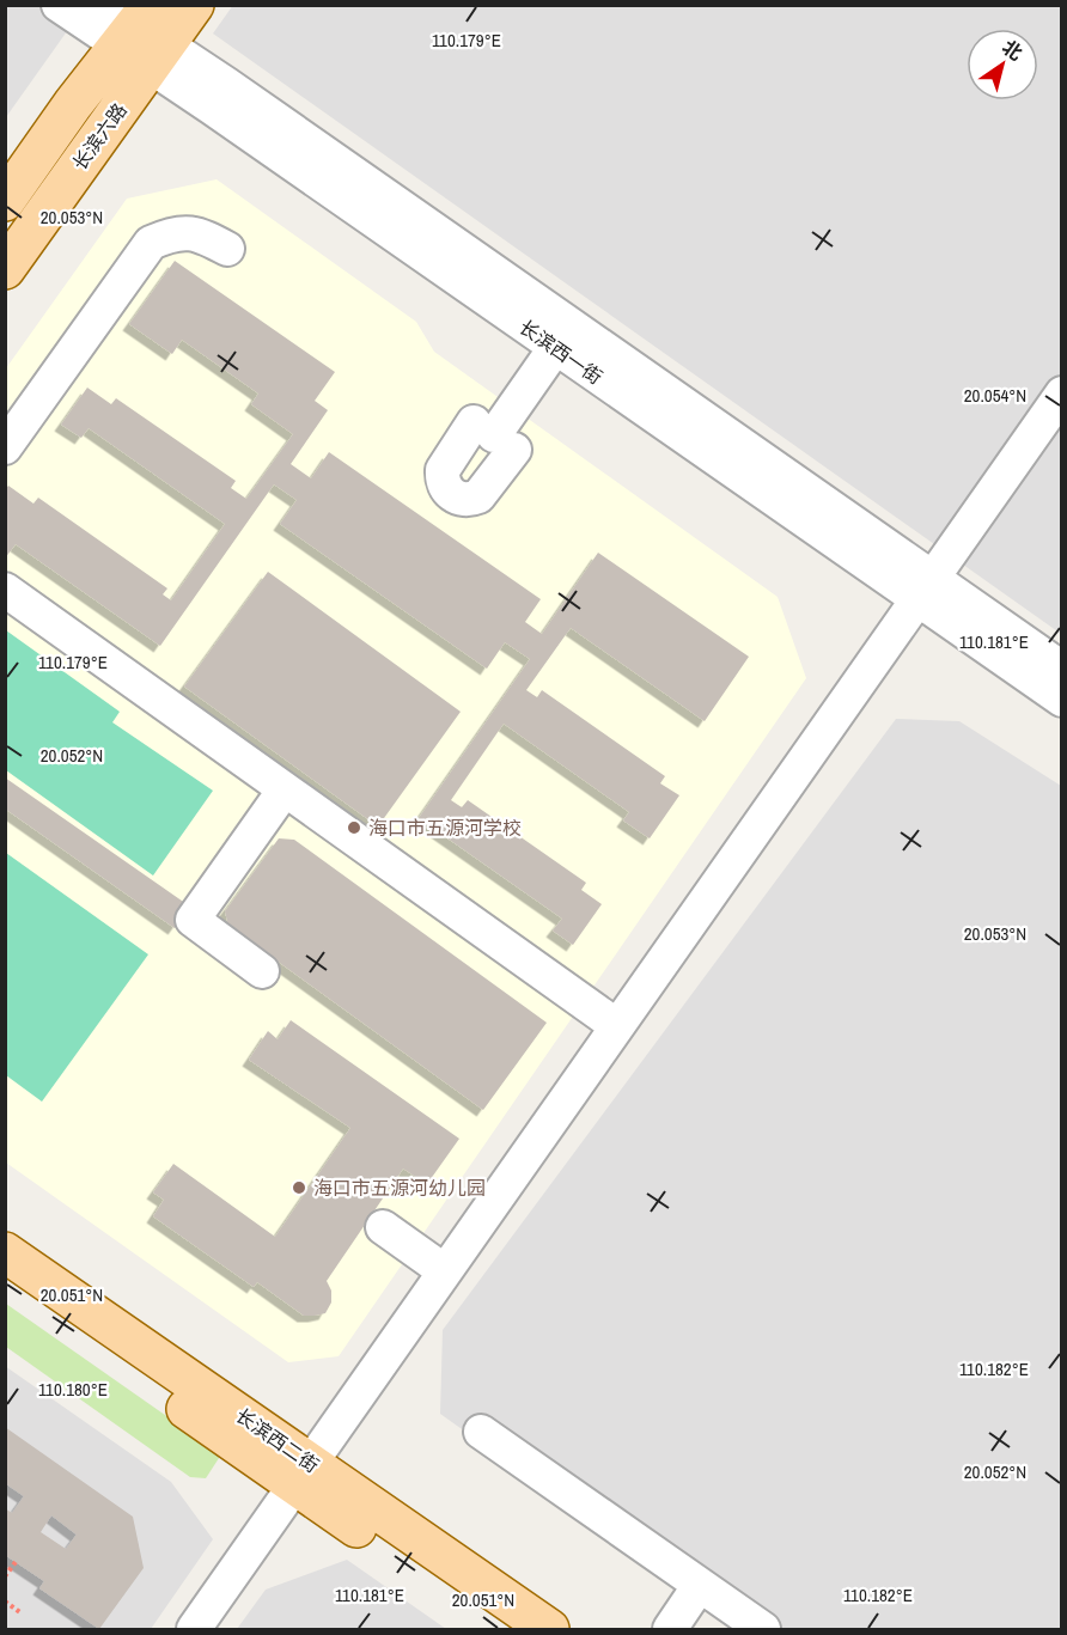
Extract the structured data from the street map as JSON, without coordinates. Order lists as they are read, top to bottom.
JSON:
{
  "streets": {
    "main road": ["长滨六路", "长滨西二街"],
    "street": ["长滨西一街"]
  },
  "crossings": [
    ["长滨六路", "长滨西一街"]
  ],
  "places": ["海口市五源河学校", "海口市五源河幼儿园"],
  "north": "top right",
  "coordinates": [
    "110.179°E",
    "20.053°N",
    "20.054°N",
    "110.181°E",
    "20.052°N",
    "20.051°N",
    "110.182°E",
    "110.180°E"
  ]
}
